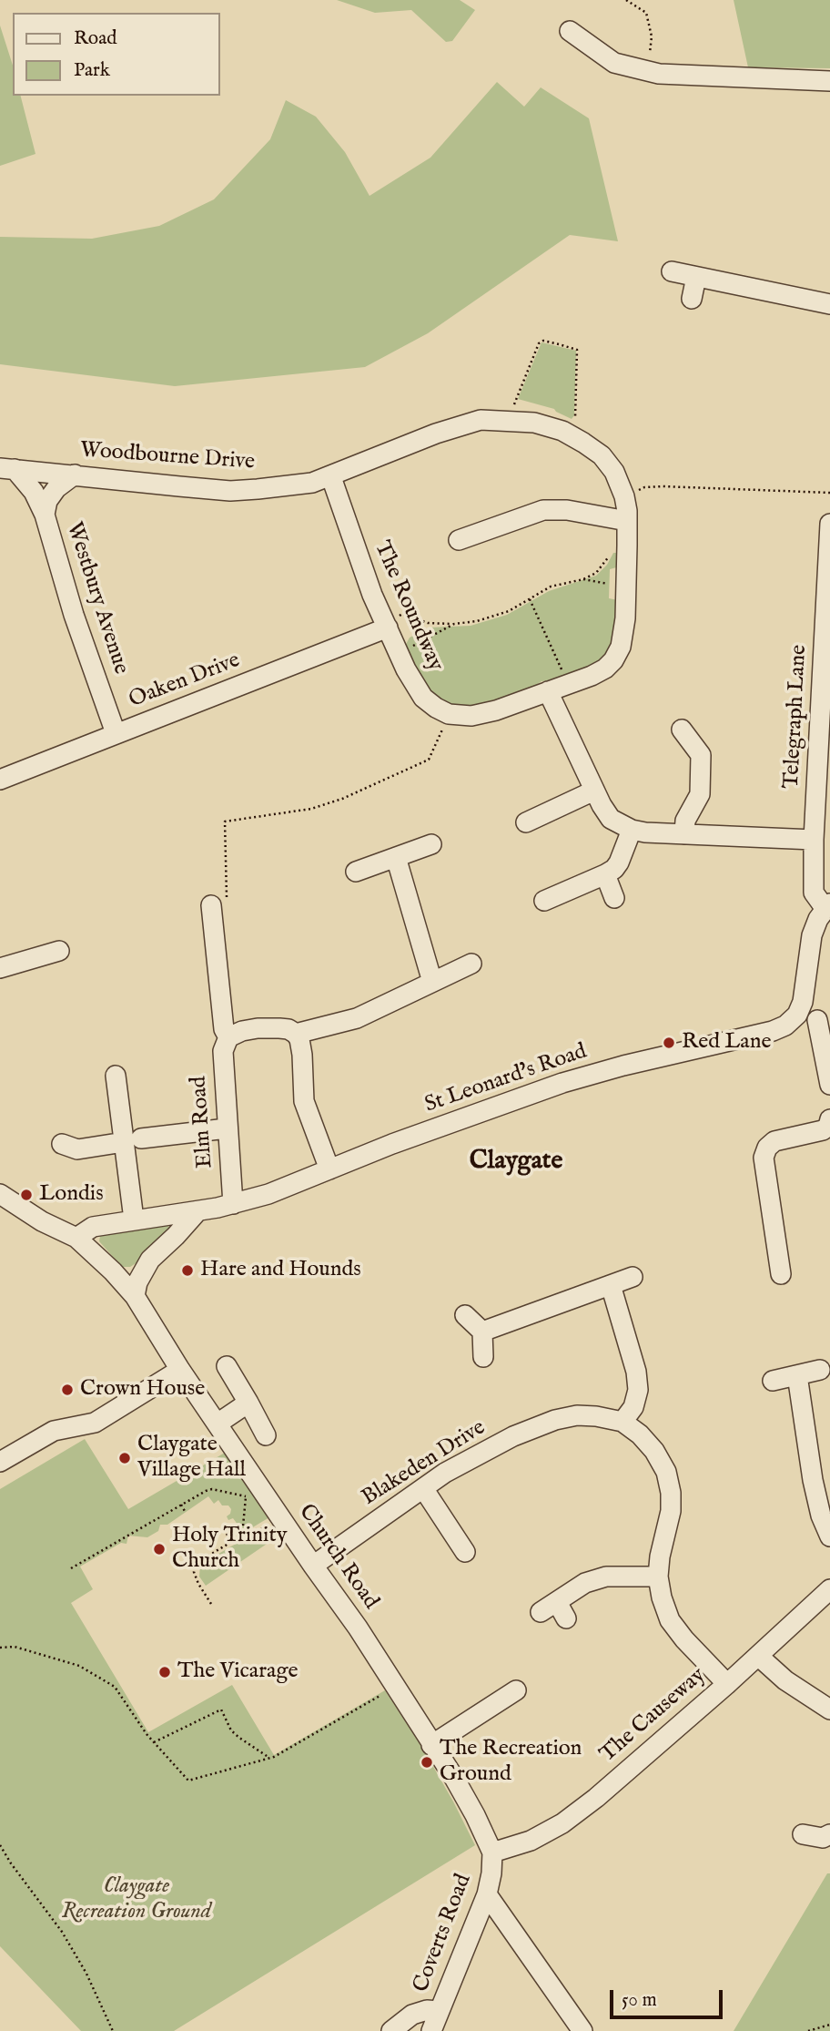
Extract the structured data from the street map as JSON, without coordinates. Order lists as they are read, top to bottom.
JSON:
{
  "streets": {
    "street": [
      "Woodbourne Drive",
      "Westbury Avenue",
      "The Roundway",
      "Oaken Drive",
      "Telegraph Lane",
      "St Leonard's Road",
      "Elm Road",
      "Blakeden Drive",
      "Church Road",
      "The Causeway",
      "Coverts Road"
    ]
  },
  "crossings": [
    ["Woodbourne Drive", "Westbury Avenue"],
    ["Woodbourne Drive", "The Roundway"],
    ["Westbury Avenue", "Oaken Drive"],
    ["The Roundway", "Oaken Drive"],
    ["St Leonard's Road", "Elm Road"],
    ["St Leonard's Road", "Church Road"],
    ["Blakeden Drive", "Church Road"],
    ["Blakeden Drive", "The Causeway"],
    ["Church Road", "The Causeway"],
    ["Church Road", "Coverts Road"],
    ["The Causeway", "Coverts Road"]
  ],
  "districts": ["Claygate"],
  "parks": ["Claygate Recreation Ground"],
  "places": [
    "Red Lane",
    "Londis",
    "Hare and Hounds",
    "Crown House",
    "Claygate Village Hall",
    "Holy Trinity Church",
    "The Vicarage",
    "The Recreation Ground"
  ],
  "legend": ["Road", "Park"],
  "scale_bar": "50 m"
}
